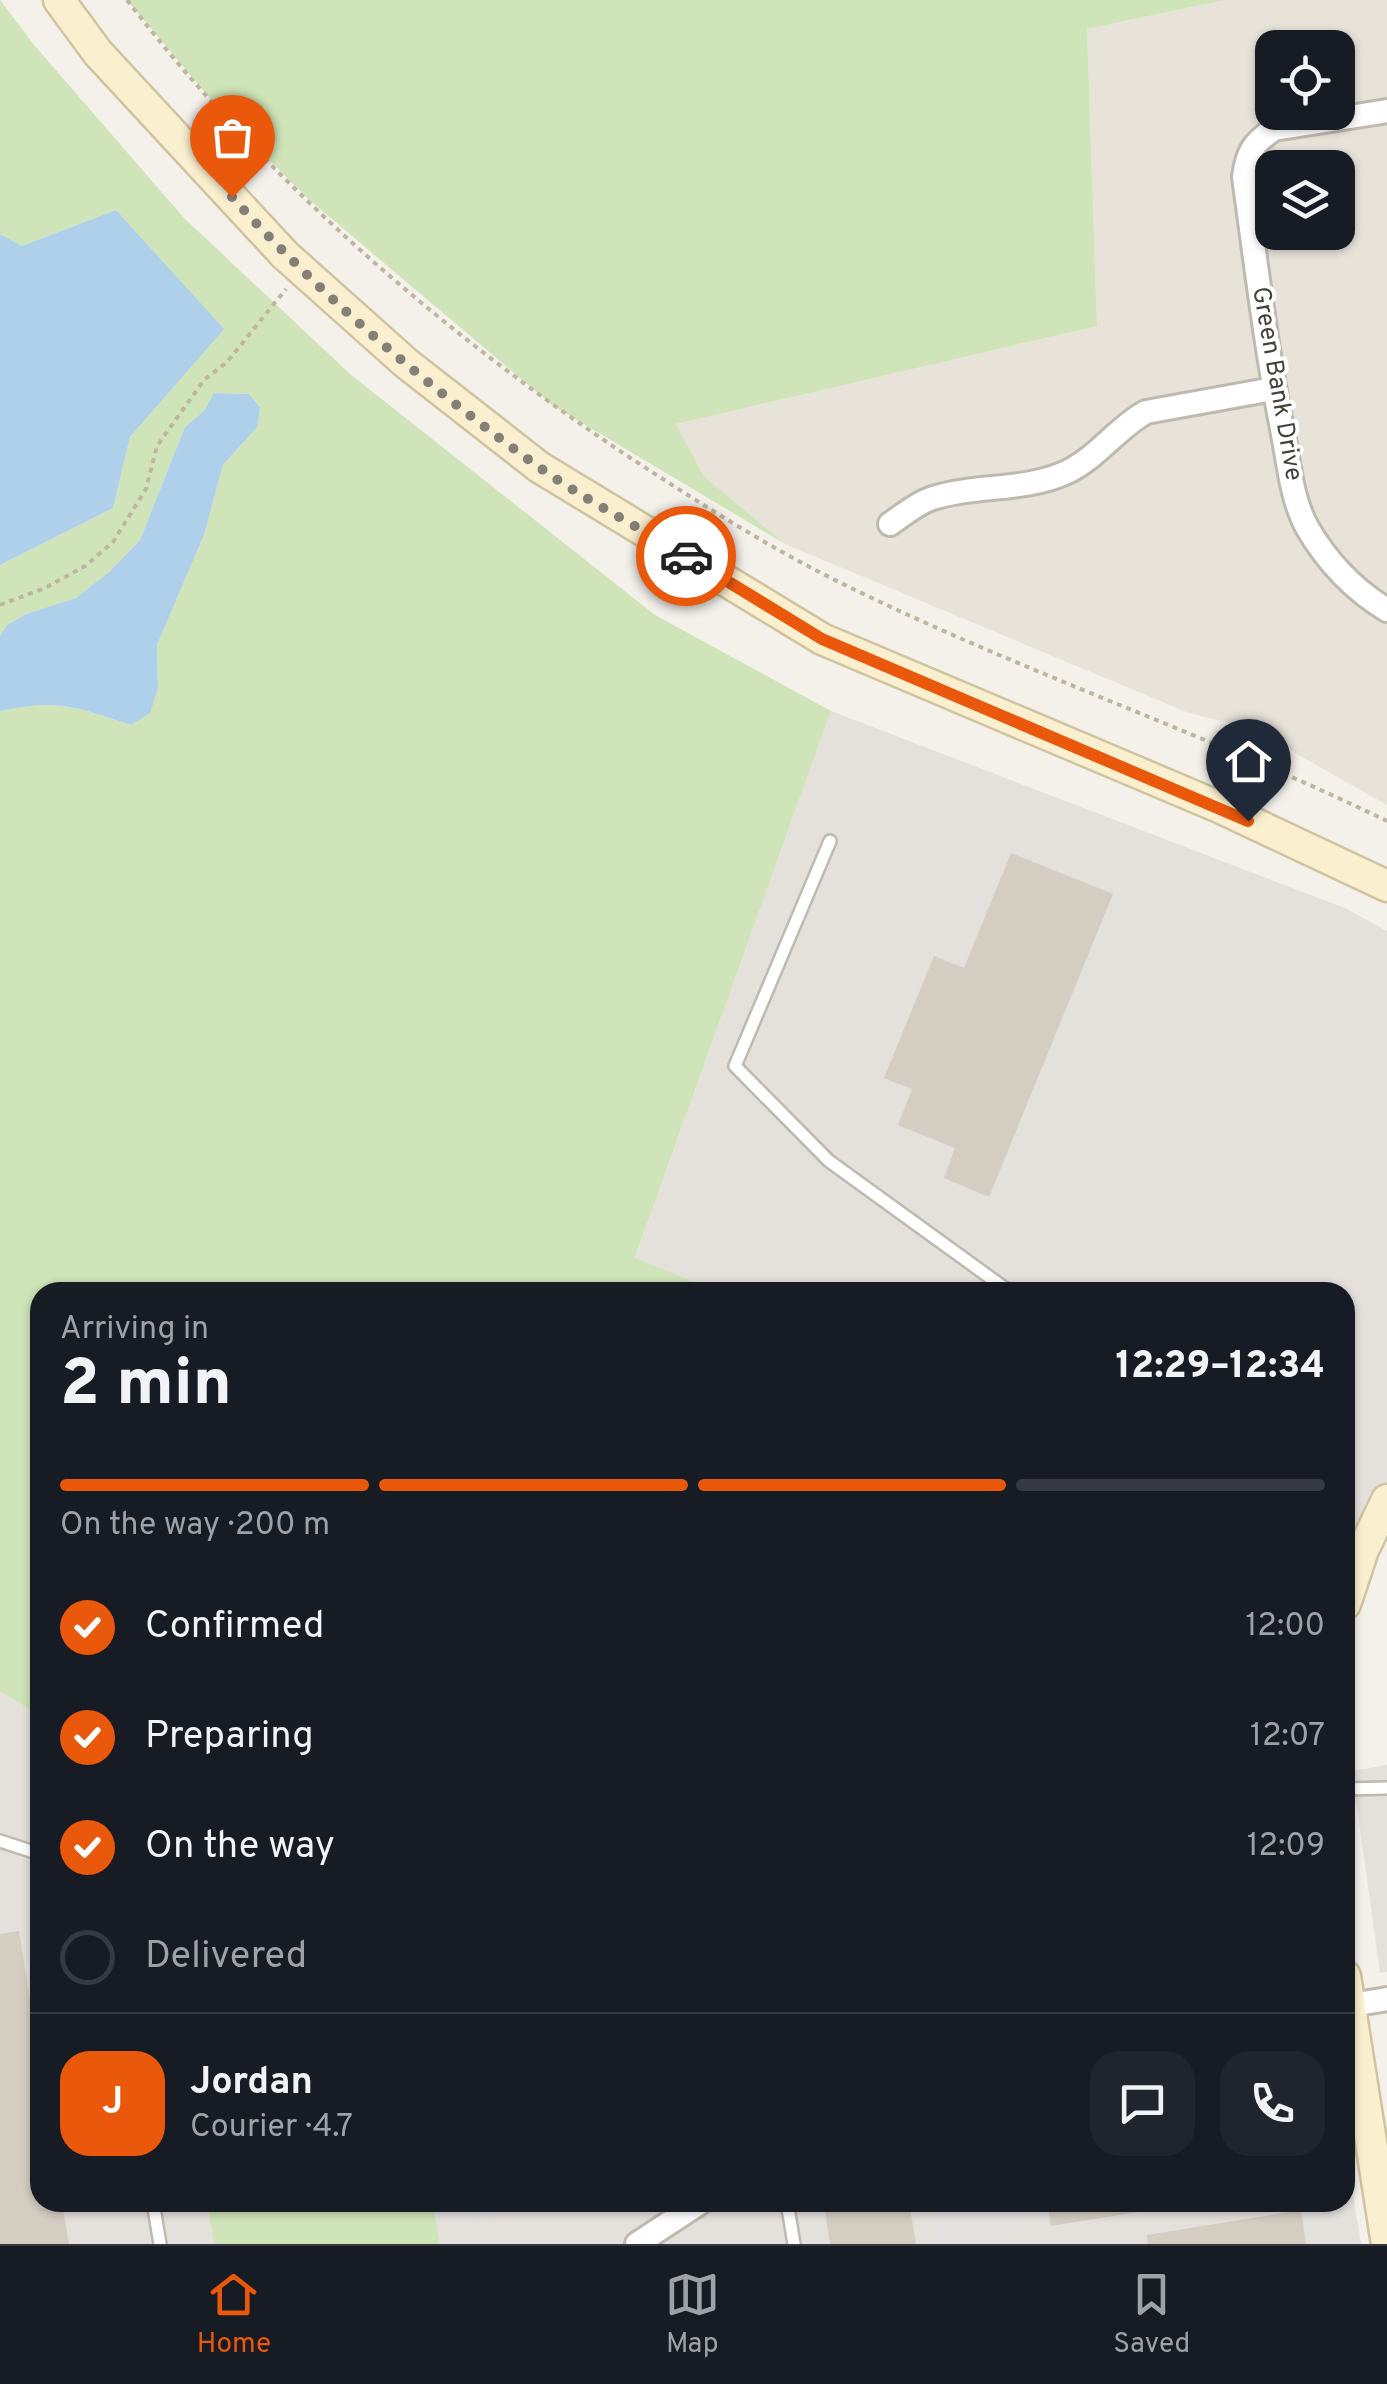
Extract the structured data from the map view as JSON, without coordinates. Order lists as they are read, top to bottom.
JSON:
{
  "streets": {
    "street": ["Green Bank Drive"]
  },
  "page": {
    "heading": ["2 min", "Arriving in", "12:29–12:34"],
    "panel": ["Jordan", "Courier · 4.7"],
    "bar": "On the way · 200 m",
    "list": [
      ["Confirmed", "12:00"],
      ["Preparing", "12:07"],
      ["On the way", "12:09"],
      "Delivered"
    ],
    "round": "J",
    "tabs": ["Home", "Map", "Saved"]
  }
}
